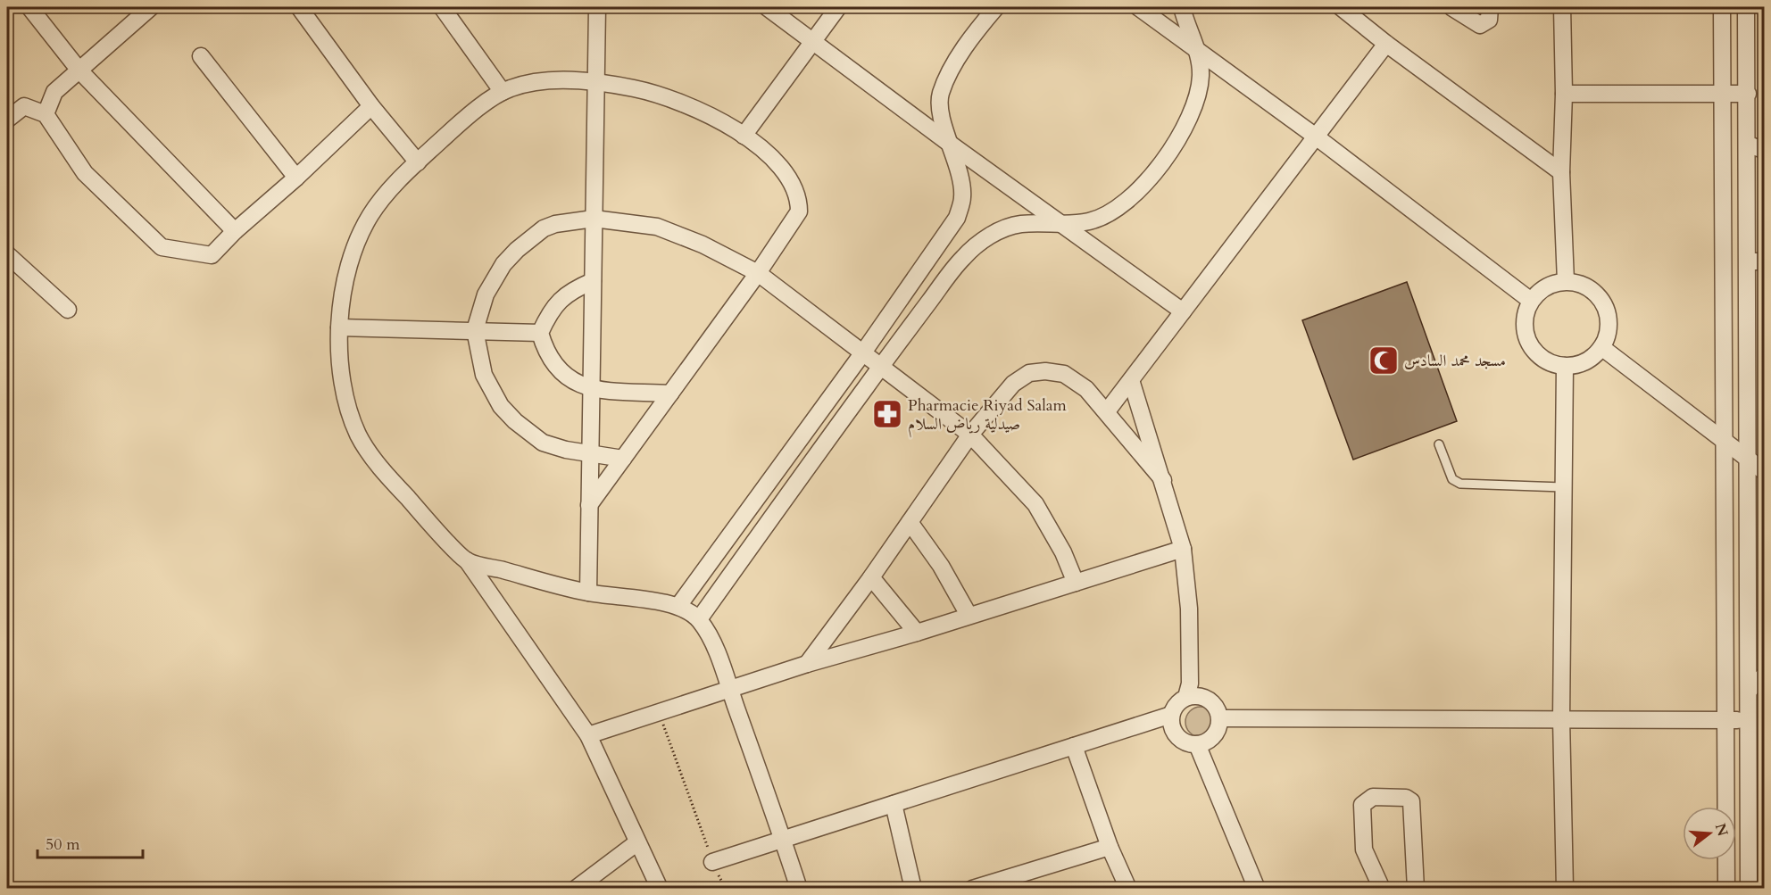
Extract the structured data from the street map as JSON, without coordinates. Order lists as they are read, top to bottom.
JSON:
{
  "places": {
    "mosque": ["مسجد محمد السادس"],
    "pharmacy": ["Pharmacie Riyad Salam صيدلية رياض السلام"]
  },
  "scale_bar": "50 m",
  "north": "right"
}
